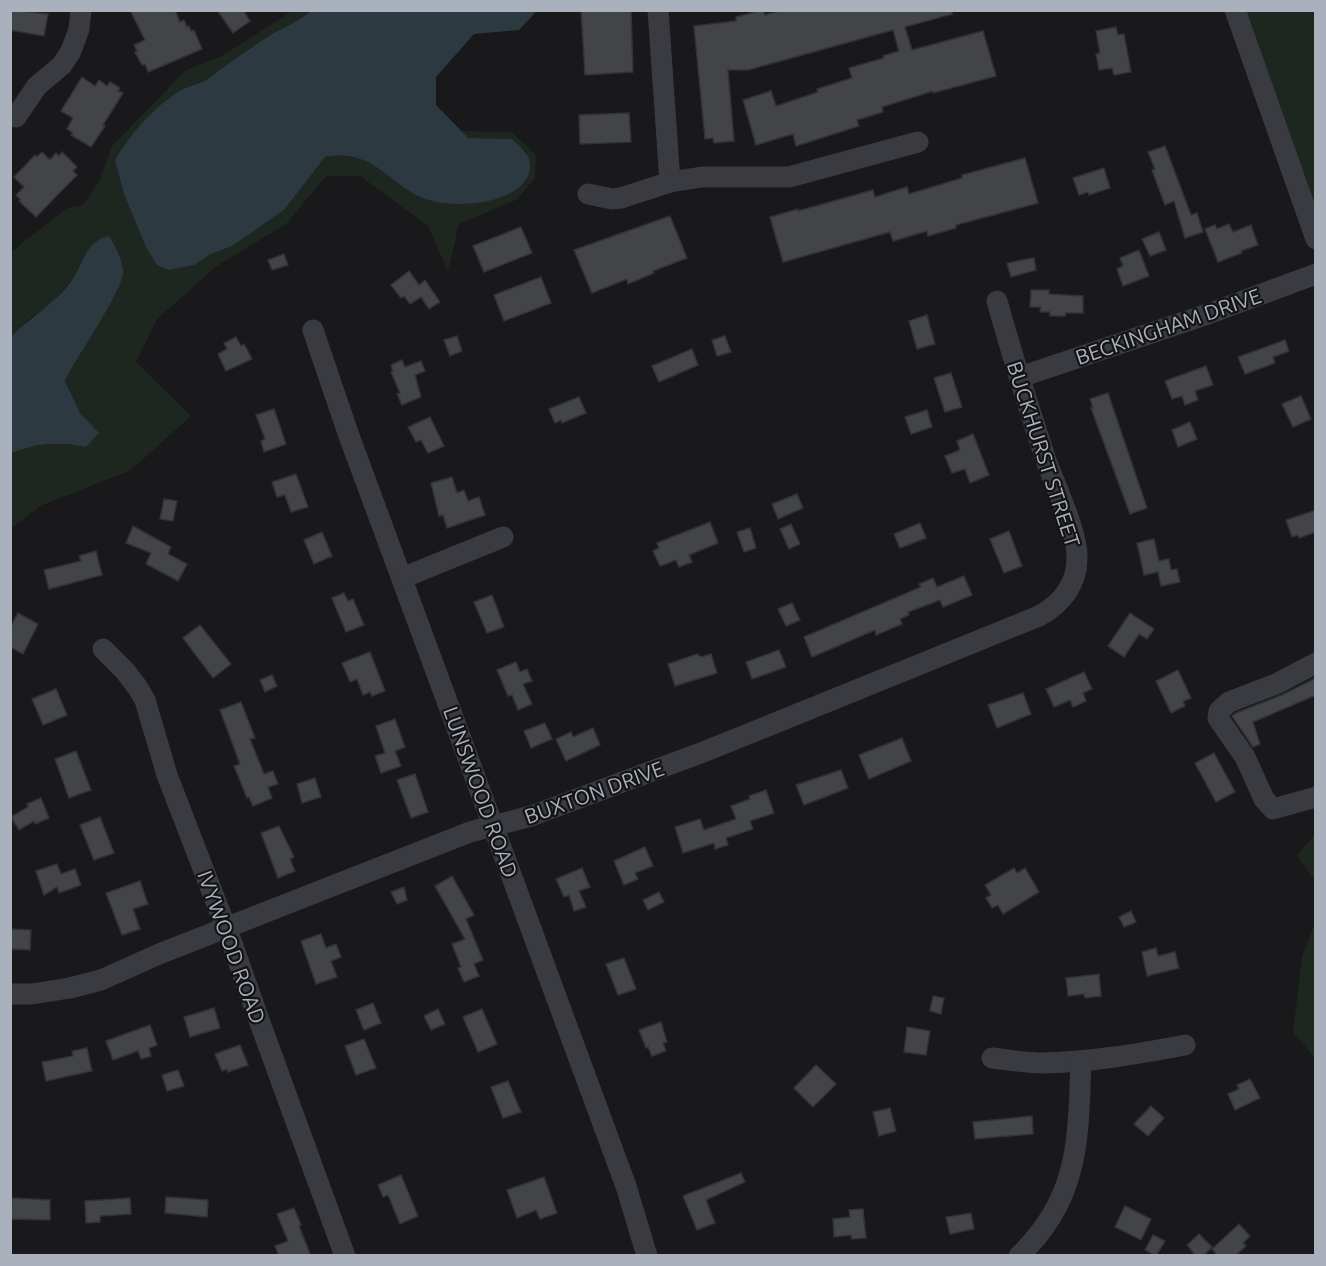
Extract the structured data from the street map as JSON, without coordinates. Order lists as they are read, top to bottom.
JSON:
{
  "streets": {
    "street": [
      "BECKINGHAM DRIVE",
      "BUCKHURST STREET",
      "LUNSWOOD ROAD",
      "BUXTON DRIVE",
      "IVYWOOD ROAD"
    ]
  },
  "crossings": [
    ["BECKINGHAM DRIVE", "BUCKHURST STREET"],
    ["BUCKHURST STREET", "BUXTON DRIVE"],
    ["LUNSWOOD ROAD", "BUXTON DRIVE"],
    ["BUXTON DRIVE", "IVYWOOD ROAD"]
  ]
}
